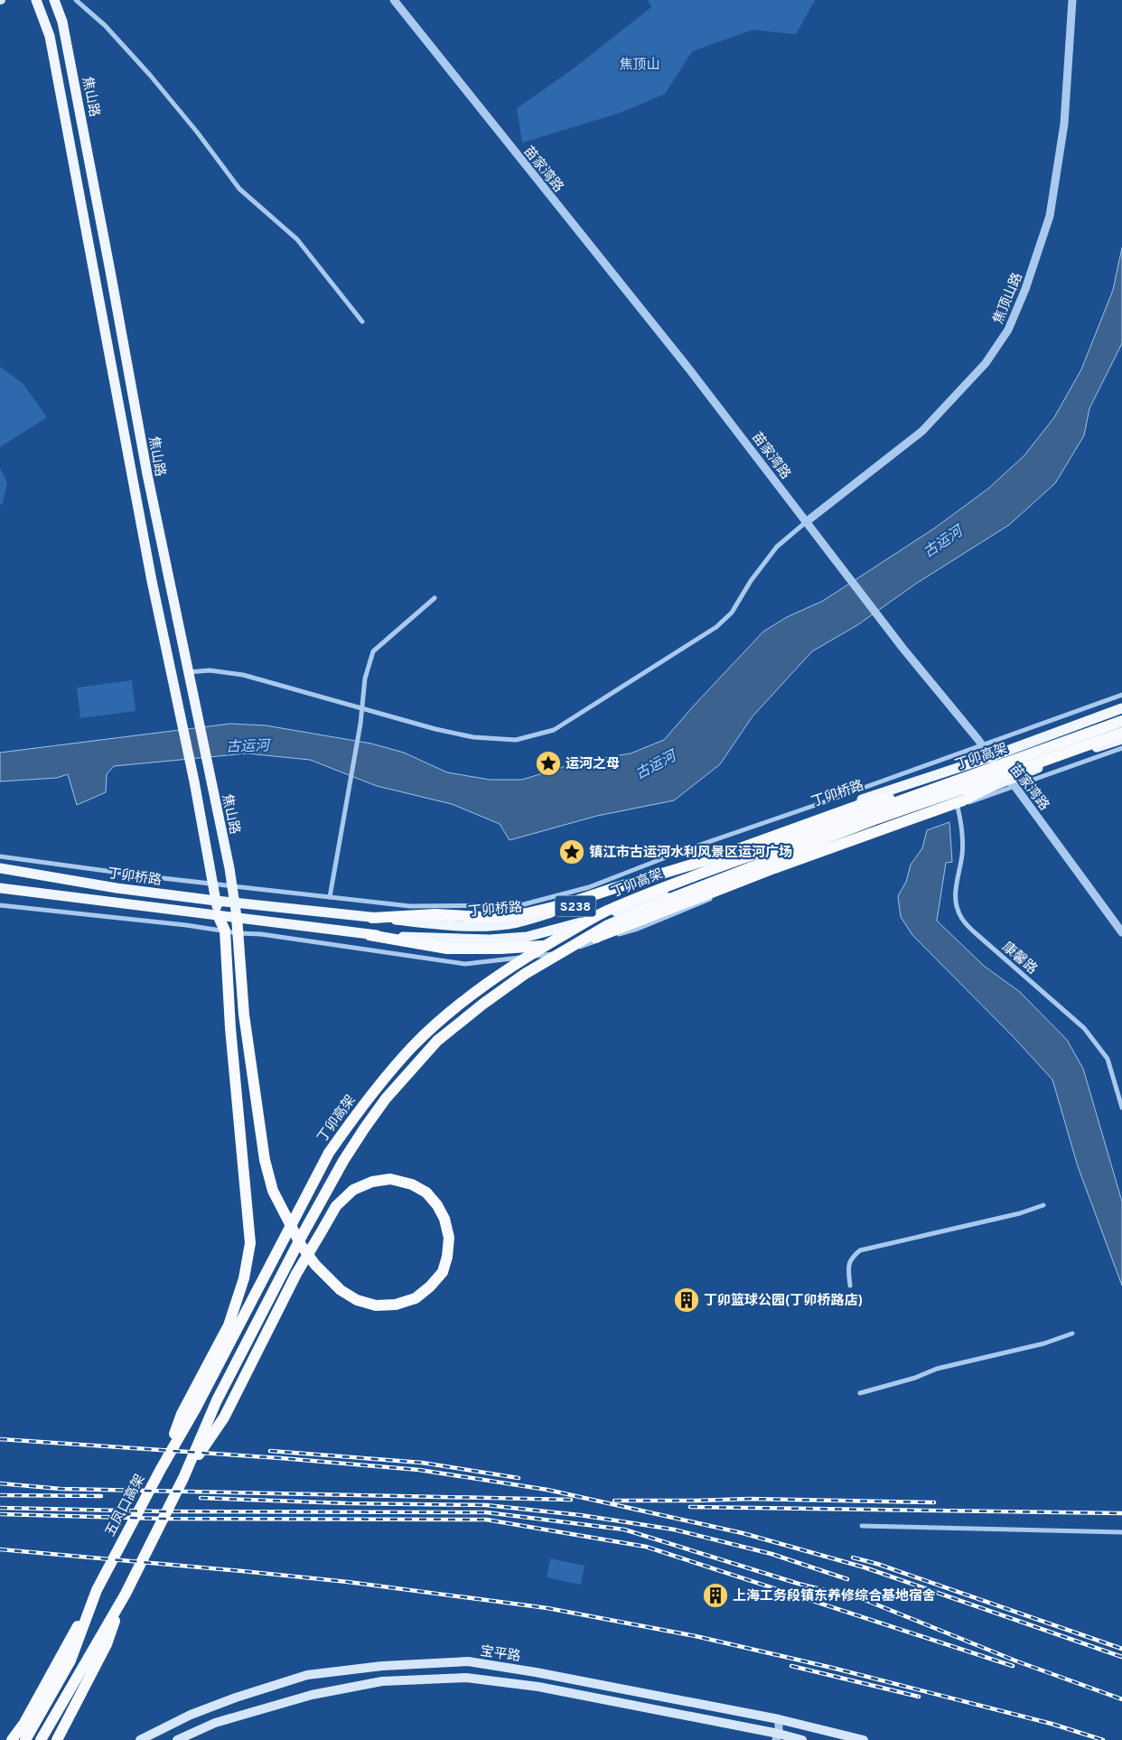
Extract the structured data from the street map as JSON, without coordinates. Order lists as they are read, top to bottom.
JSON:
{
  "streets": {
    "highway": ["丁卯高架", "五凤口高架"],
    "main road": [
      "焦山路",
      "丁卯桥路",
      "S238",
      "宝平路"
    ],
    "street": ["苗家湾路", "焦顶山路", "康馨路"]
  },
  "crossings": [
    ["焦山路", "丁卯桥路"],
    ["苗家湾路", "焦顶山路"],
    ["苗家湾路", "丁卯桥路"],
    ["丁卯高架", "五凤口高架"]
  ],
  "water": ["古运河"],
  "parks": ["焦顶山"],
  "places": {
    "place": ["运河之母", "镇江市古运河水利风景区运河广场"],
    "building": ["丁卯篮球公园(丁卯桥路店)", "上海工务段镇东养修综合基地宿舍"]
  }
}
